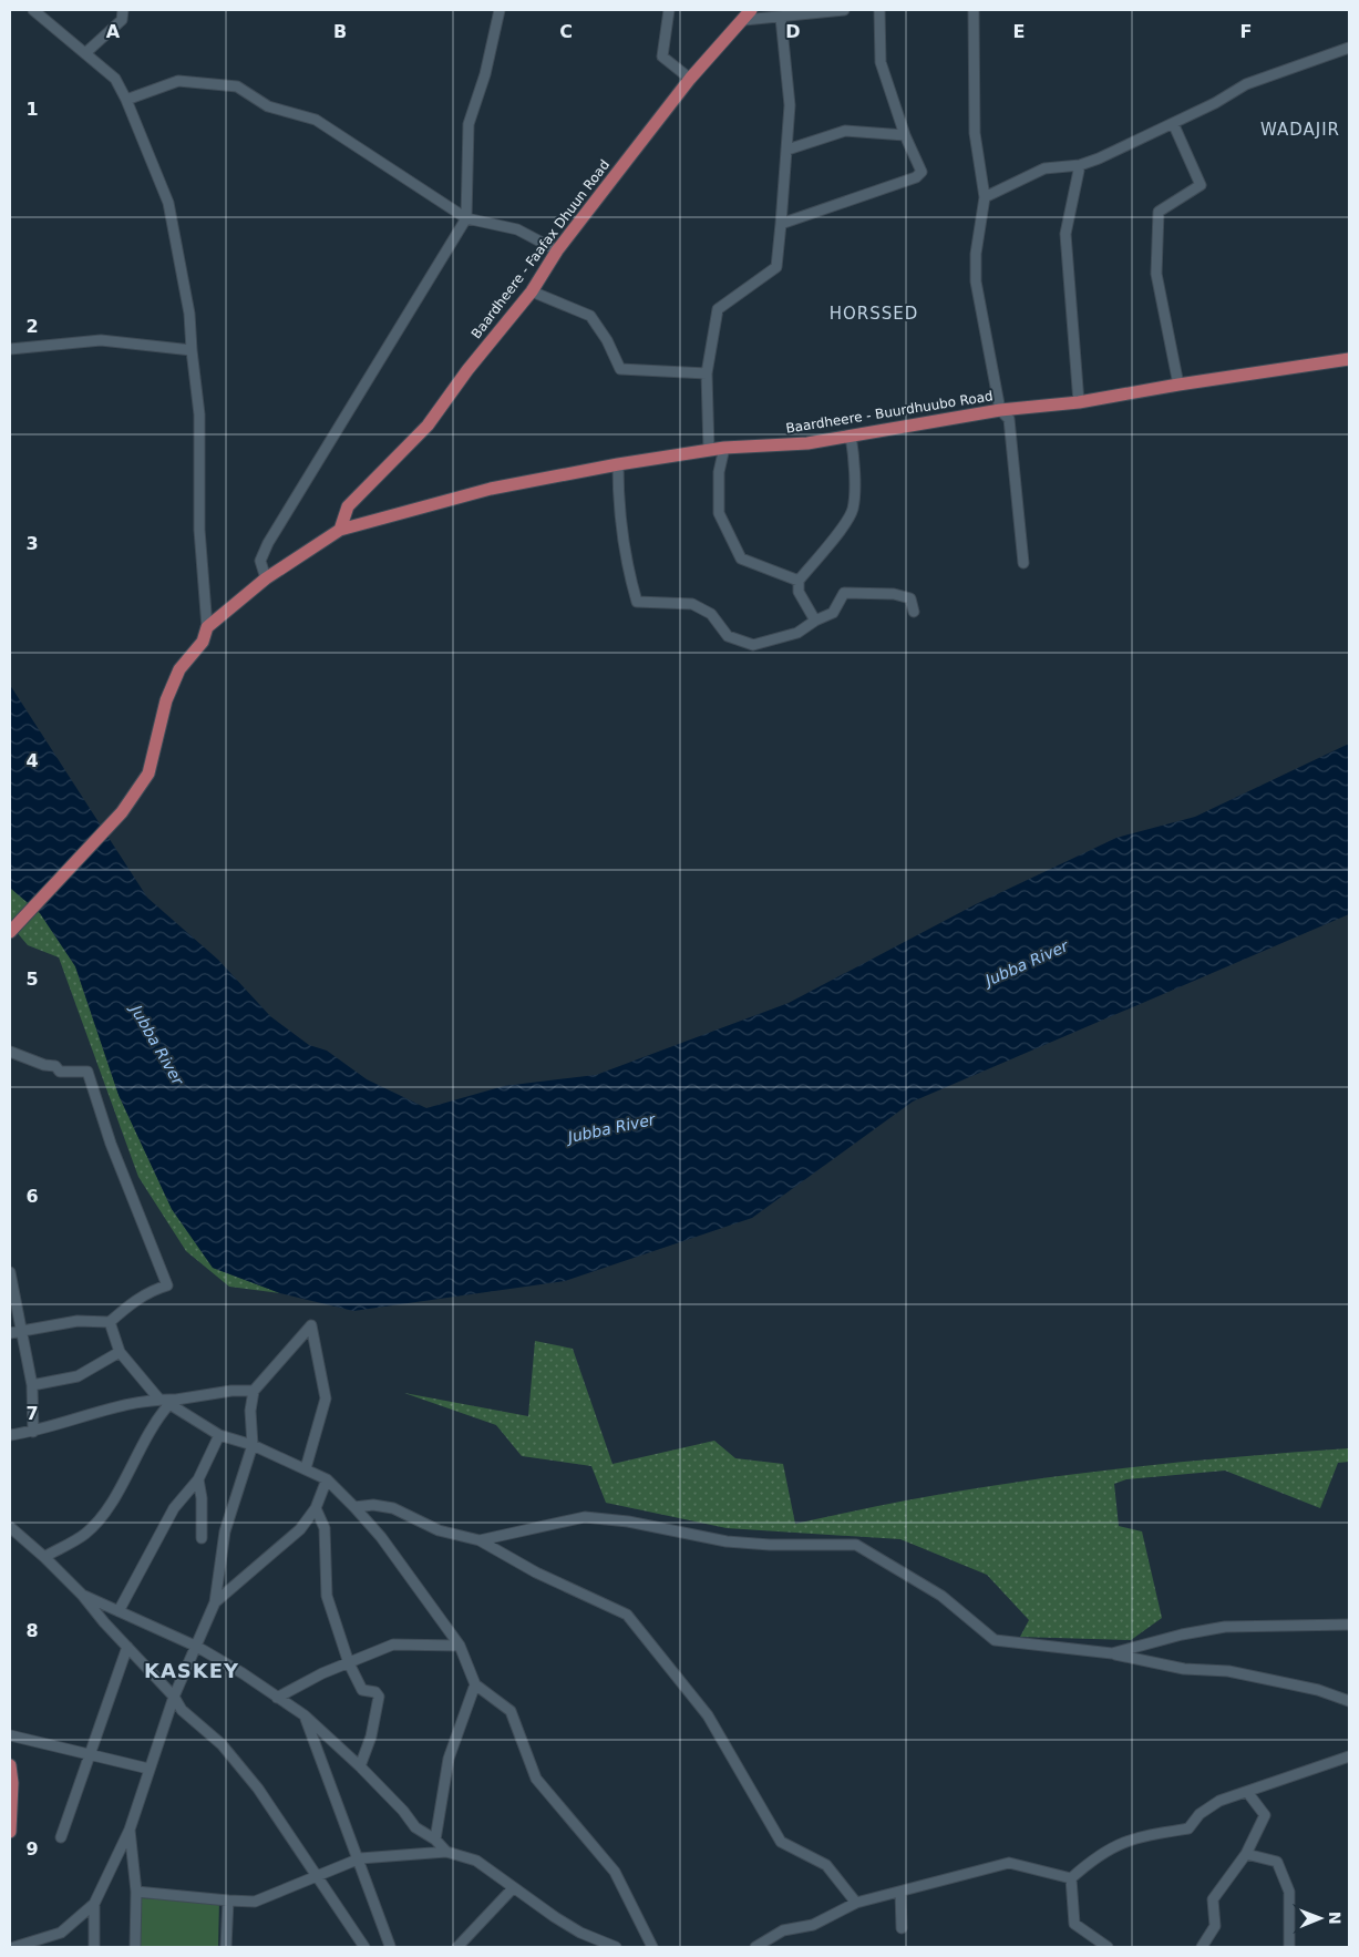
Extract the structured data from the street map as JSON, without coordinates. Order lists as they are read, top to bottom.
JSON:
{
  "streets": {
    "main road": ["Baardheere - Faafax Dhuun Road", "Baardheere - Buurdhuubo Road"]
  },
  "crossings": [
    ["Baardheere - Faafax Dhuun Road", "Baardheere - Buurdhuubo Road"]
  ],
  "districts": ["WADAJIR", "HORSSED", "KASKEY"],
  "water": ["Jubba River"],
  "north": "right",
  "grid": {
    "columns": [
      "A",
      "B",
      "C",
      "D",
      "E",
      "F"
    ],
    "rows": [
      "1",
      "2",
      "3",
      "4",
      "5",
      "6",
      "7",
      "8",
      "9"
    ]
  }
}
